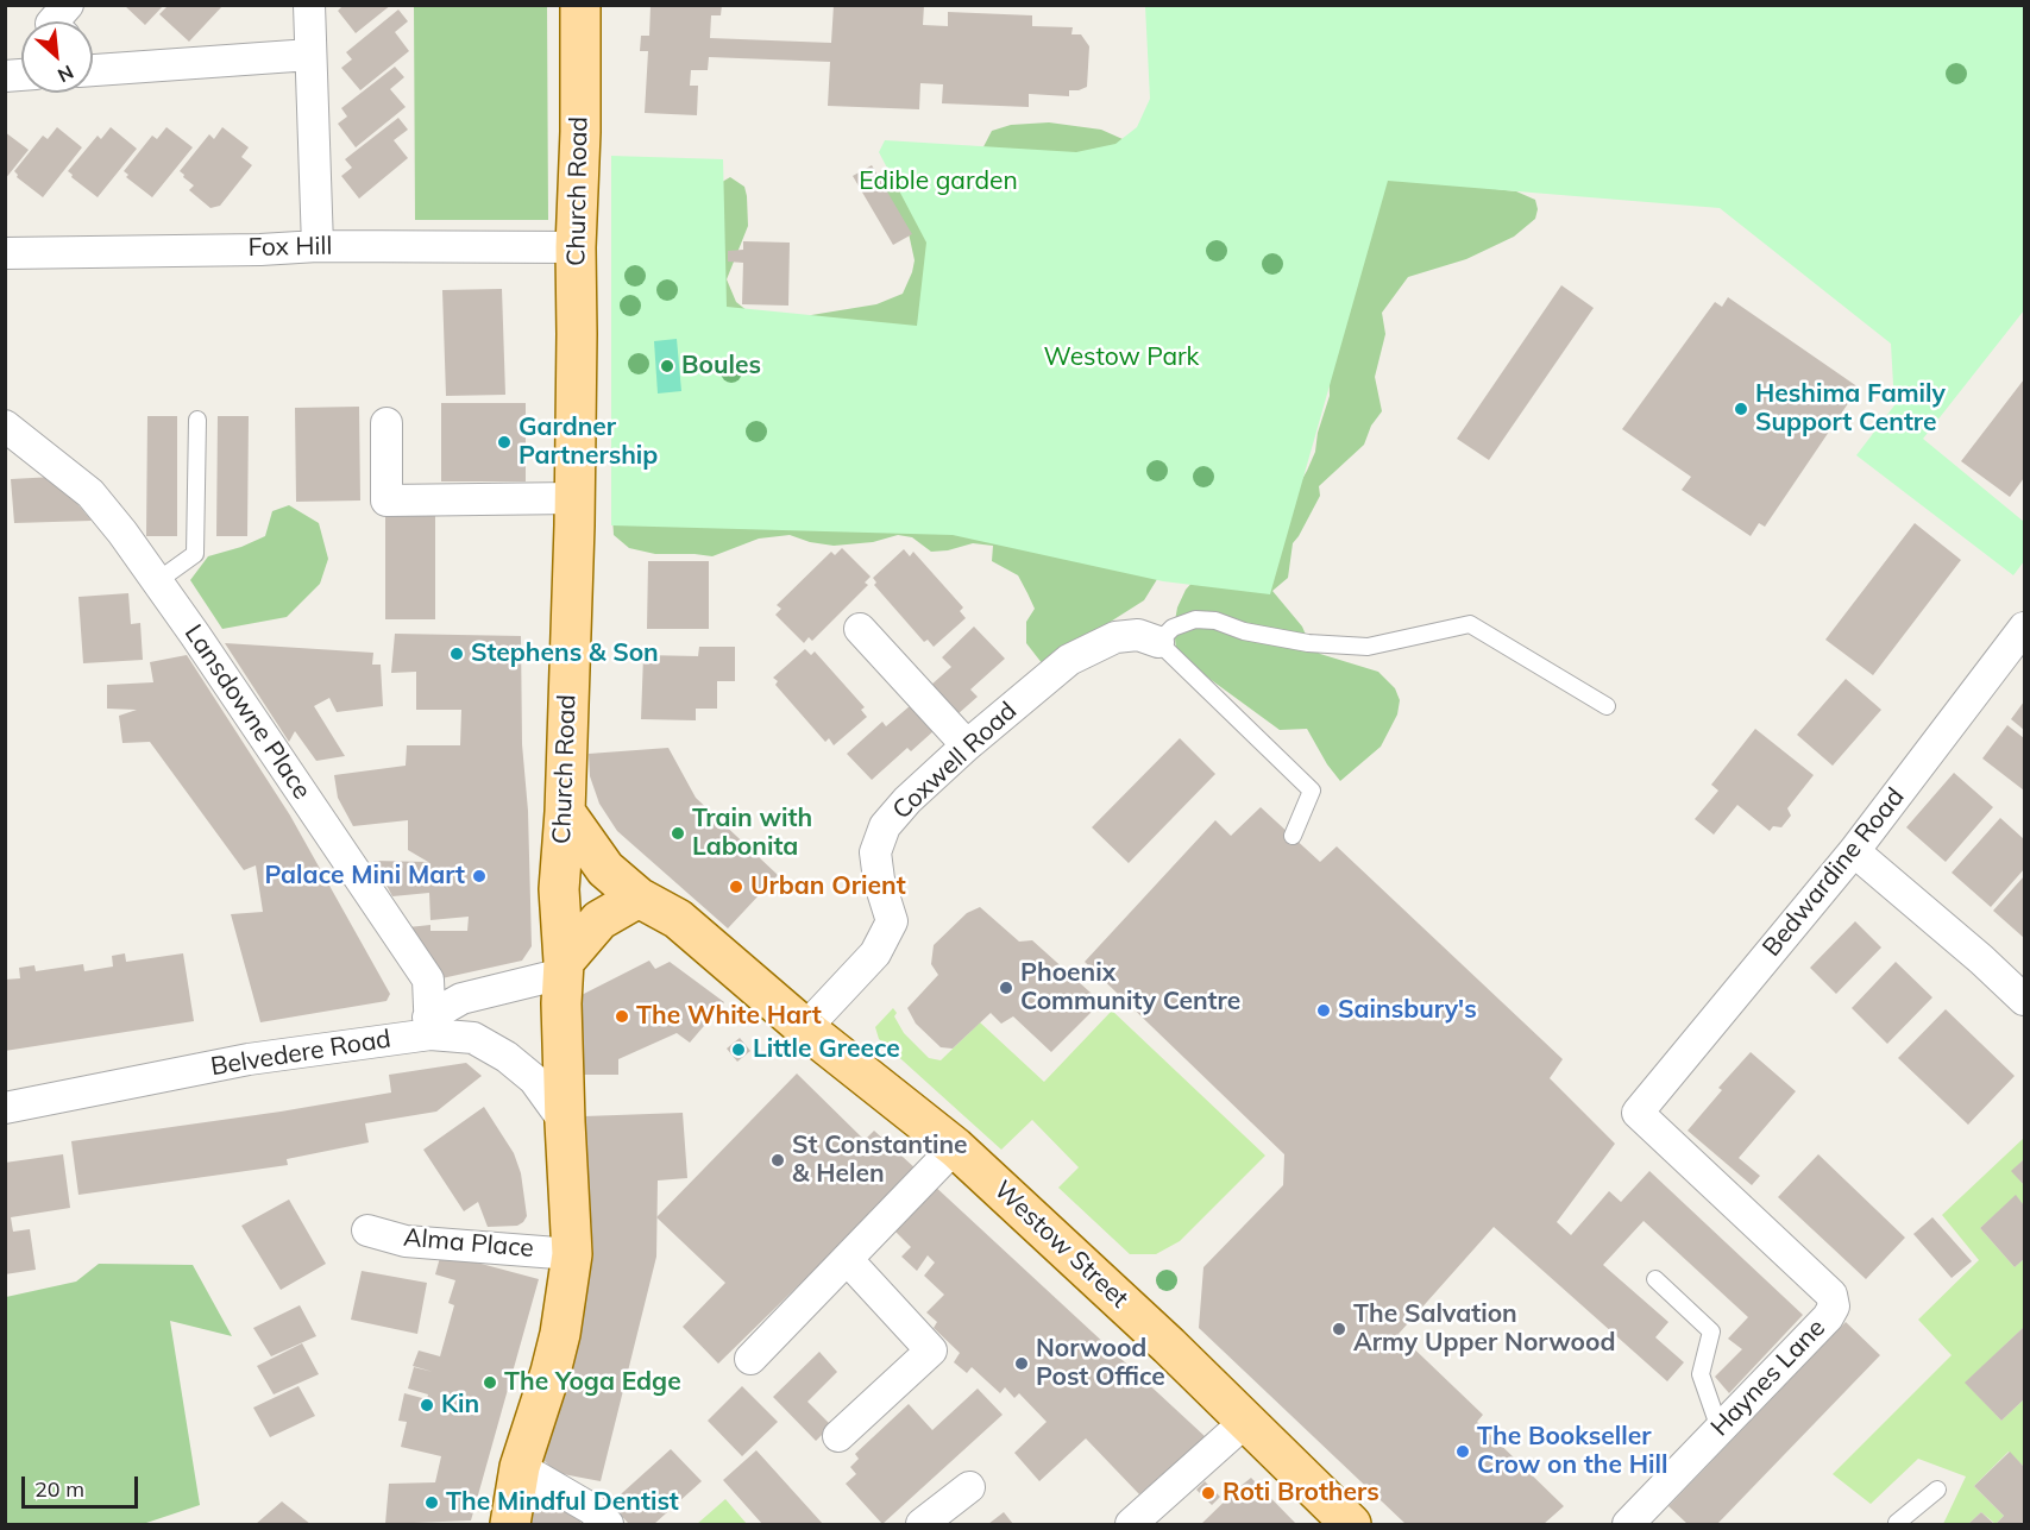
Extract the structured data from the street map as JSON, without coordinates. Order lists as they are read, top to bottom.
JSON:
{
  "streets": {
    "main road": ["Church Road", "Westow Street"],
    "street": [
      "Fox Hill",
      "Lansdowne Place",
      "Coxwell Road",
      "Bedwardine Road",
      "Belvedere Road",
      "Alma Place",
      "Haynes Lane"
    ]
  },
  "crossings": [
    ["Church Road", "Fox Hill"],
    ["Church Road", "Belvedere Road"],
    ["Church Road", "Alma Place"],
    ["Church Road", "Westow Street"],
    ["Lansdowne Place", "Belvedere Road"],
    ["Coxwell Road", "Westow Street"],
    ["Bedwardine Road", "Haynes Lane"]
  ],
  "parks": ["Edible garden", "Westow Park"],
  "places": [
    "Boules",
    "Heshima Family Support Centre",
    "Gardner Partnership",
    "Stephens & Son",
    "Train with Labonita",
    "Palace Mini Mart",
    "Urban Orient",
    "Phoenix Community Centre",
    "Sainsbury's",
    "The White Hart",
    "Little Greece",
    "St Constantine & Helen",
    "The Salvation Army Upper Norwood",
    "Norwood Post Office",
    "The Yoga Edge",
    "Kin",
    "The Bookseller Crow on the Hill",
    "Roti Brothers",
    "The Mindful Dentist"
  ],
  "scale_bar": "20 m",
  "north": "bottom right"
}
